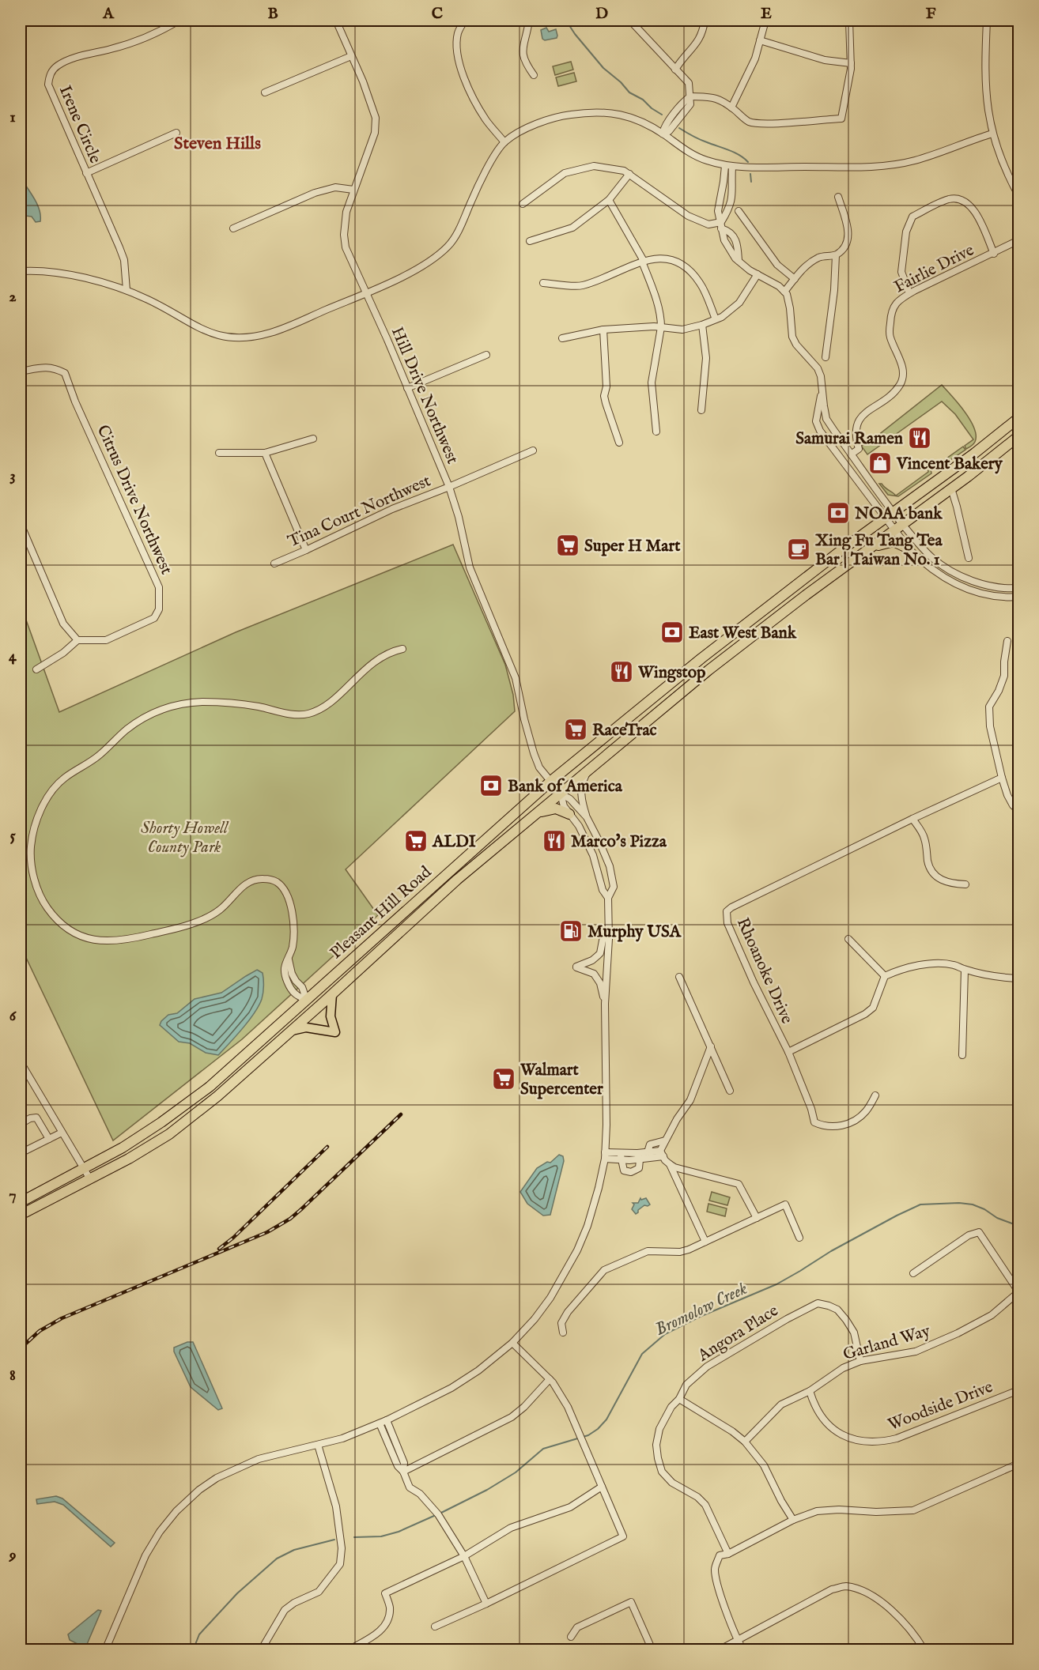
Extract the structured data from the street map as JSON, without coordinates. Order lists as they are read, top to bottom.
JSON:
{
  "streets": {
    "highway": ["Pleasant Hill Road"],
    "street": [
      "Irene Circle",
      "Fairlie Drive",
      "Hill Drive Northwest",
      "Citrus Drive Northwest",
      "Tina Court Northwest",
      "Rhoanoke Drive",
      "Angora Place",
      "Garland Way",
      "Woodside Drive"
    ]
  },
  "crossings": [
    ["Hill Drive Northwest", "Tina Court Northwest"],
    ["Hill Drive Northwest", "Pleasant Hill Road"],
    ["Angora Place", "Garland Way"],
    ["Garland Way", "Woodside Drive"]
  ],
  "districts": ["Steven Hills"],
  "water": ["Bromolow Creek"],
  "parks": ["Shorty Howell County Park"],
  "places": {
    "restaurant": ["Samurai Ramen", "Wingstop", "Marco's Pizza"],
    "shop": ["Vincent Bakery"],
    "bank": ["NOAA bank", "East West Bank", "Bank of America"],
    "supermarket": [
      "Super H Mart",
      "RaceTrac",
      "ALDI",
      "Walmart Supercenter"
    ],
    "cafe": ["Xing Fu Tang Tea Bar | Taiwan No. 1"],
    "fuel station": ["Murphy USA"]
  },
  "grid": {
    "columns": [
      "A",
      "B",
      "C",
      "D",
      "E",
      "F"
    ],
    "rows": [
      "1",
      "2",
      "3",
      "4",
      "5",
      "6",
      "7",
      "8",
      "9"
    ]
  }
}
